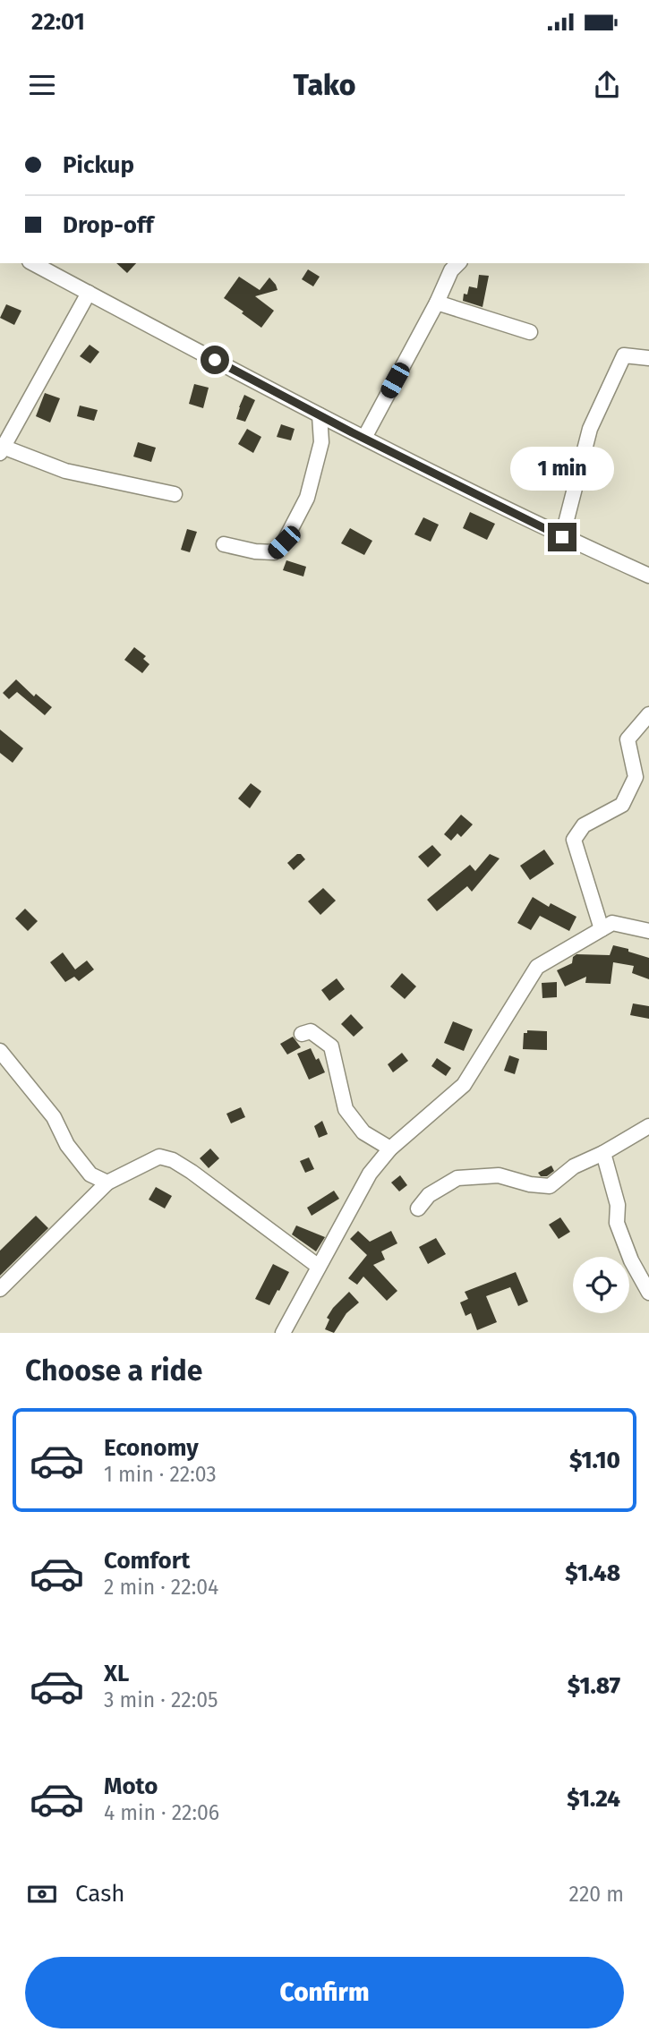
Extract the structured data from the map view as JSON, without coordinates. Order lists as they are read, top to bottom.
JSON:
{
  "page": {
    "status": "22:01",
    "header": "Tako",
    "banner": ["Pickup", "Drop-off"],
    "bubble": "1 min",
    "heading": "Choose a ride",
    "list": [
      {
        "name": "Economy",
        "note": "1 min · 22:03",
        "value": "$1.10"
      },
      {
        "name": "Comfort",
        "note": "2 min · 22:04",
        "value": "$1.48"
      },
      {
        "name": "XL",
        "note": "3 min · 22:05",
        "value": "$1.87"
      },
      {
        "name": "Moto",
        "note": "4 min · 22:06",
        "value": "$1.24"
      }
    ],
    "pay": ["Cash", "220 m"],
    "buttons": "Confirm"
  }
}
